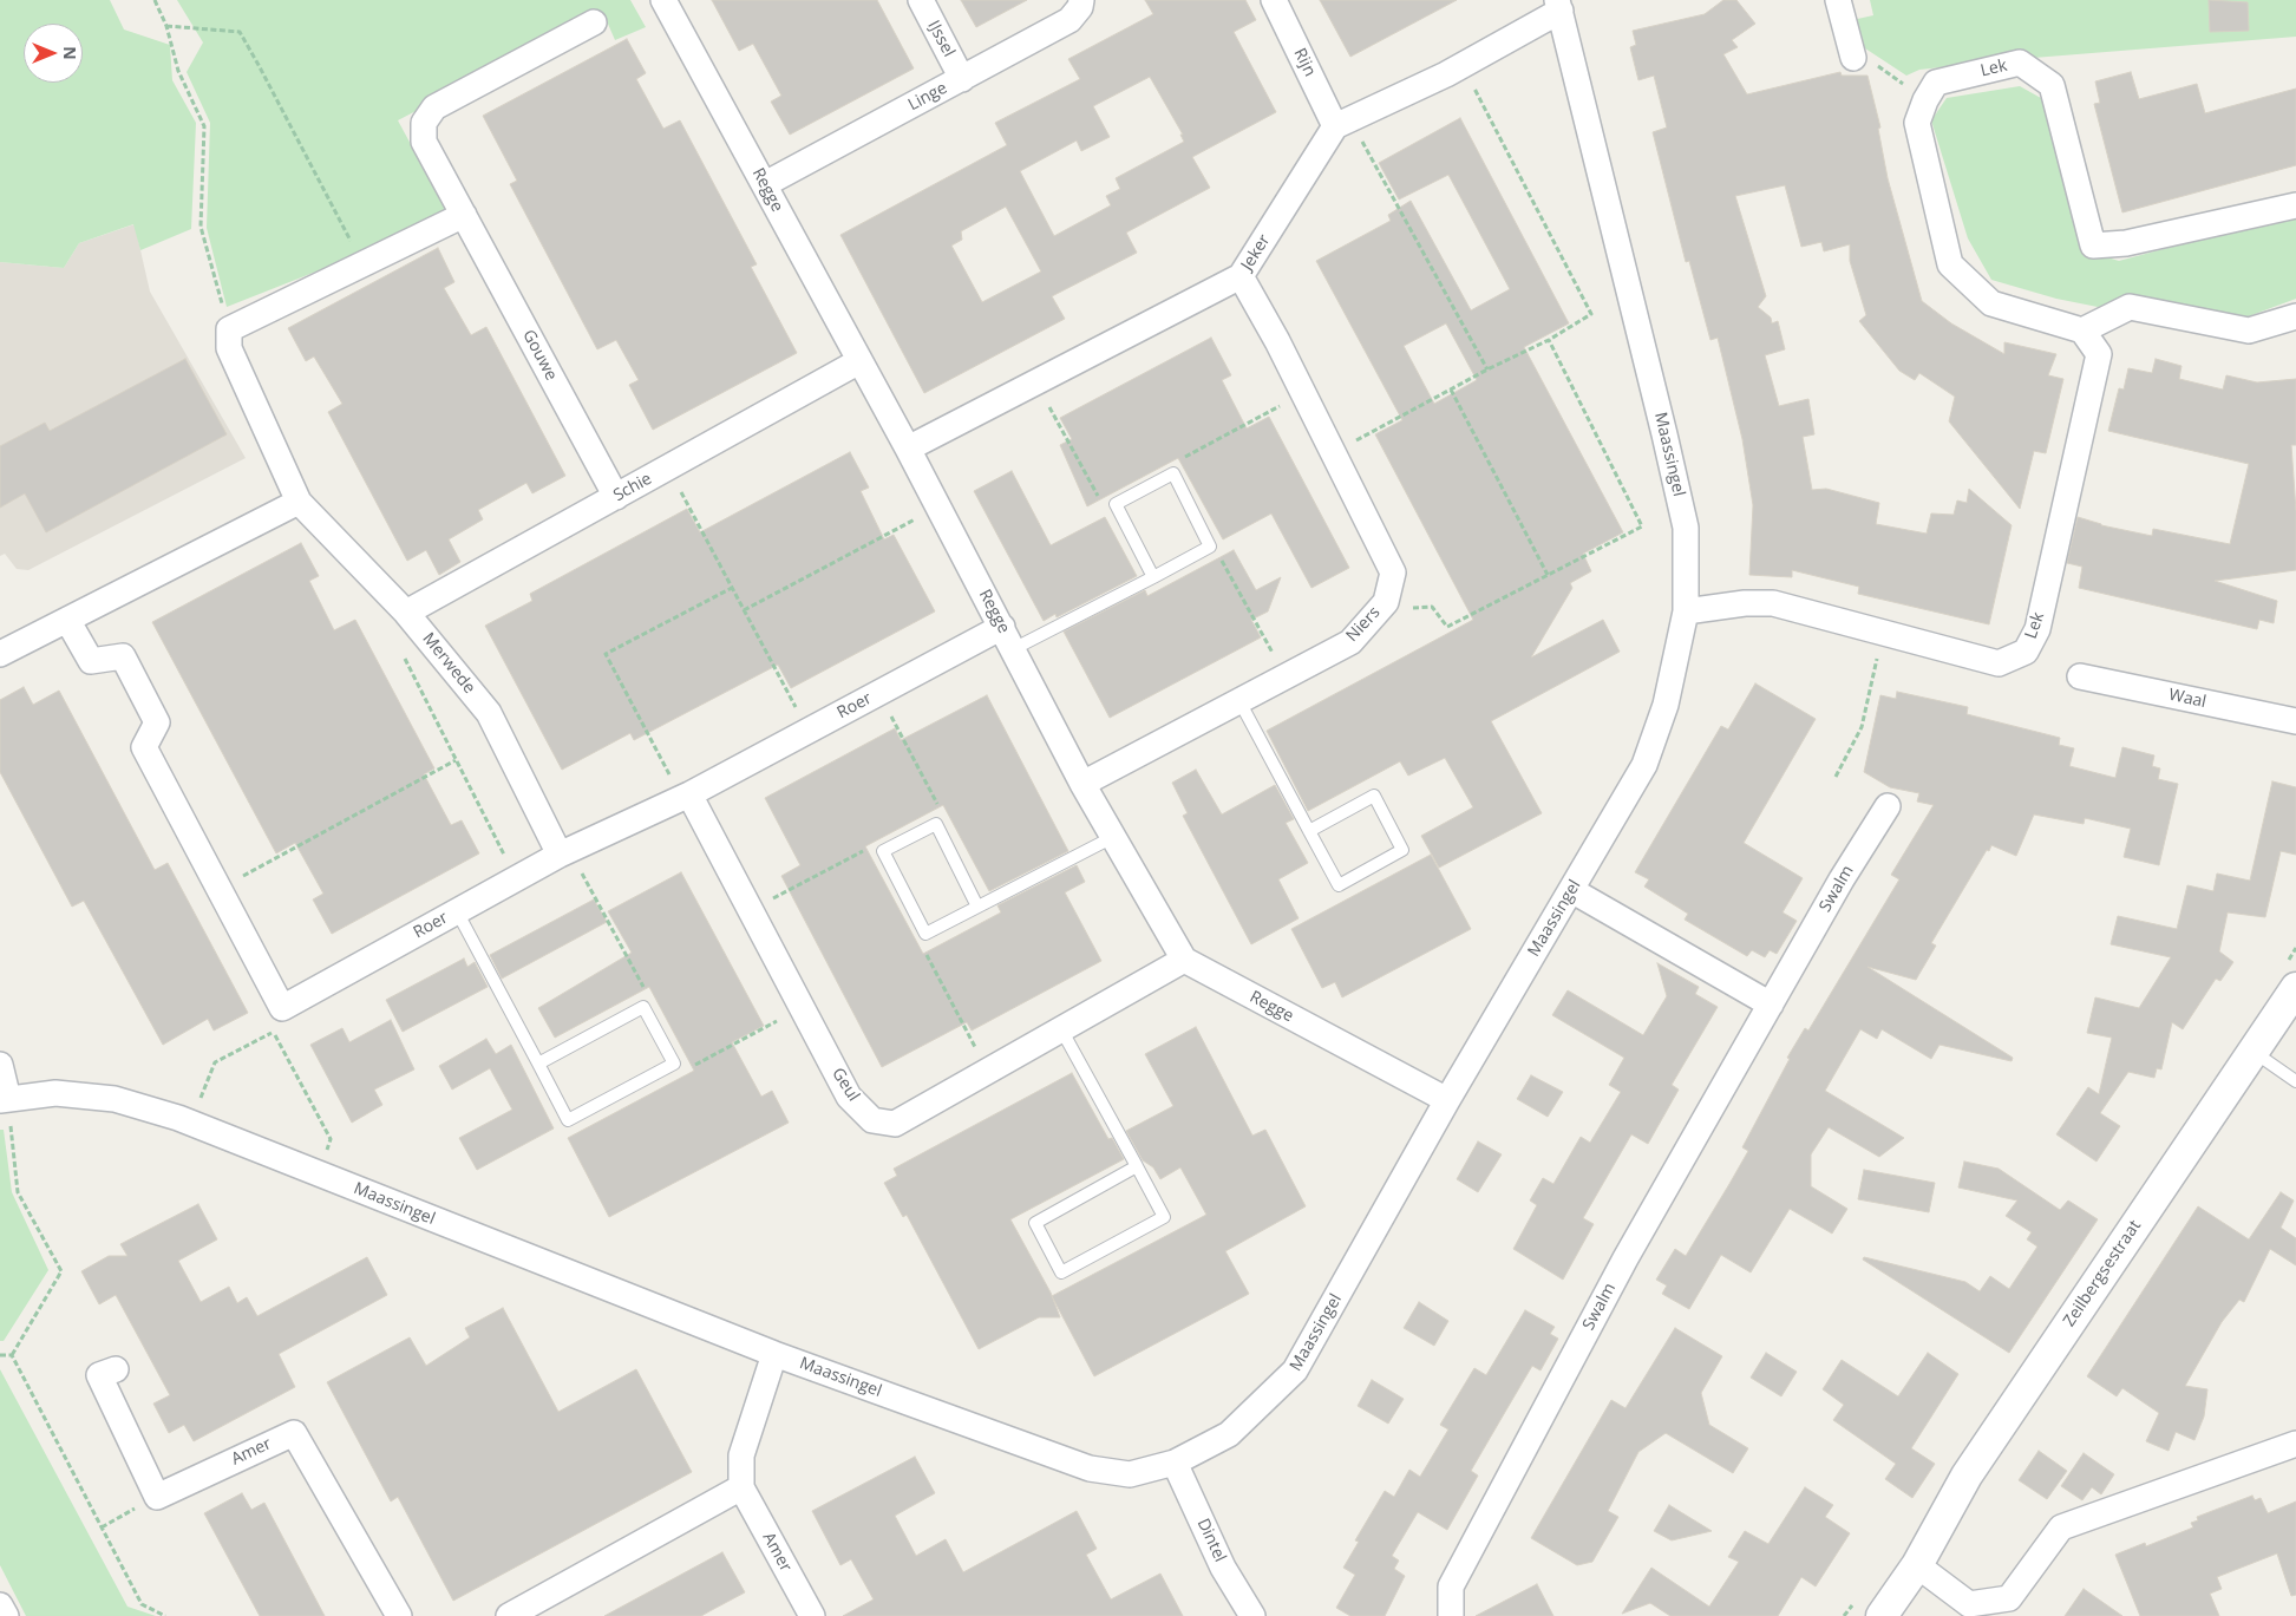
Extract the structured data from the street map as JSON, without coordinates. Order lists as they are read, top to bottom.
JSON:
{
  "streets": {
    "street": [
      "IJssel",
      "Rijn",
      "Lek",
      "Linge",
      "Regge",
      "Jeker",
      "Gouwe",
      "Maassingel",
      "Schie",
      "Niers",
      "Merwede",
      "Waal",
      "Roer",
      "Swalm",
      "Geul",
      "Zeilbergsestraat",
      "Amer",
      "Dintel"
    ]
  },
  "crossings": [
    ["IJssel", "Linge"],
    ["Rijn", "Jeker"],
    ["Lek", "Maassingel"],
    ["Linge", "Regge"],
    ["Regge", "Jeker"],
    ["Regge", "Maassingel"],
    ["Regge", "Schie"],
    ["Regge", "Niers"],
    ["Regge", "Roer"],
    ["Regge", "Geul"],
    ["Jeker", "Niers"],
    ["Gouwe", "Schie"],
    ["Maassingel", "Amer"],
    ["Maassingel", "Dintel"],
    ["Schie", "Merwede"],
    ["Merwede", "Roer"],
    ["Roer", "Geul"]
  ],
  "north": "right"
}
